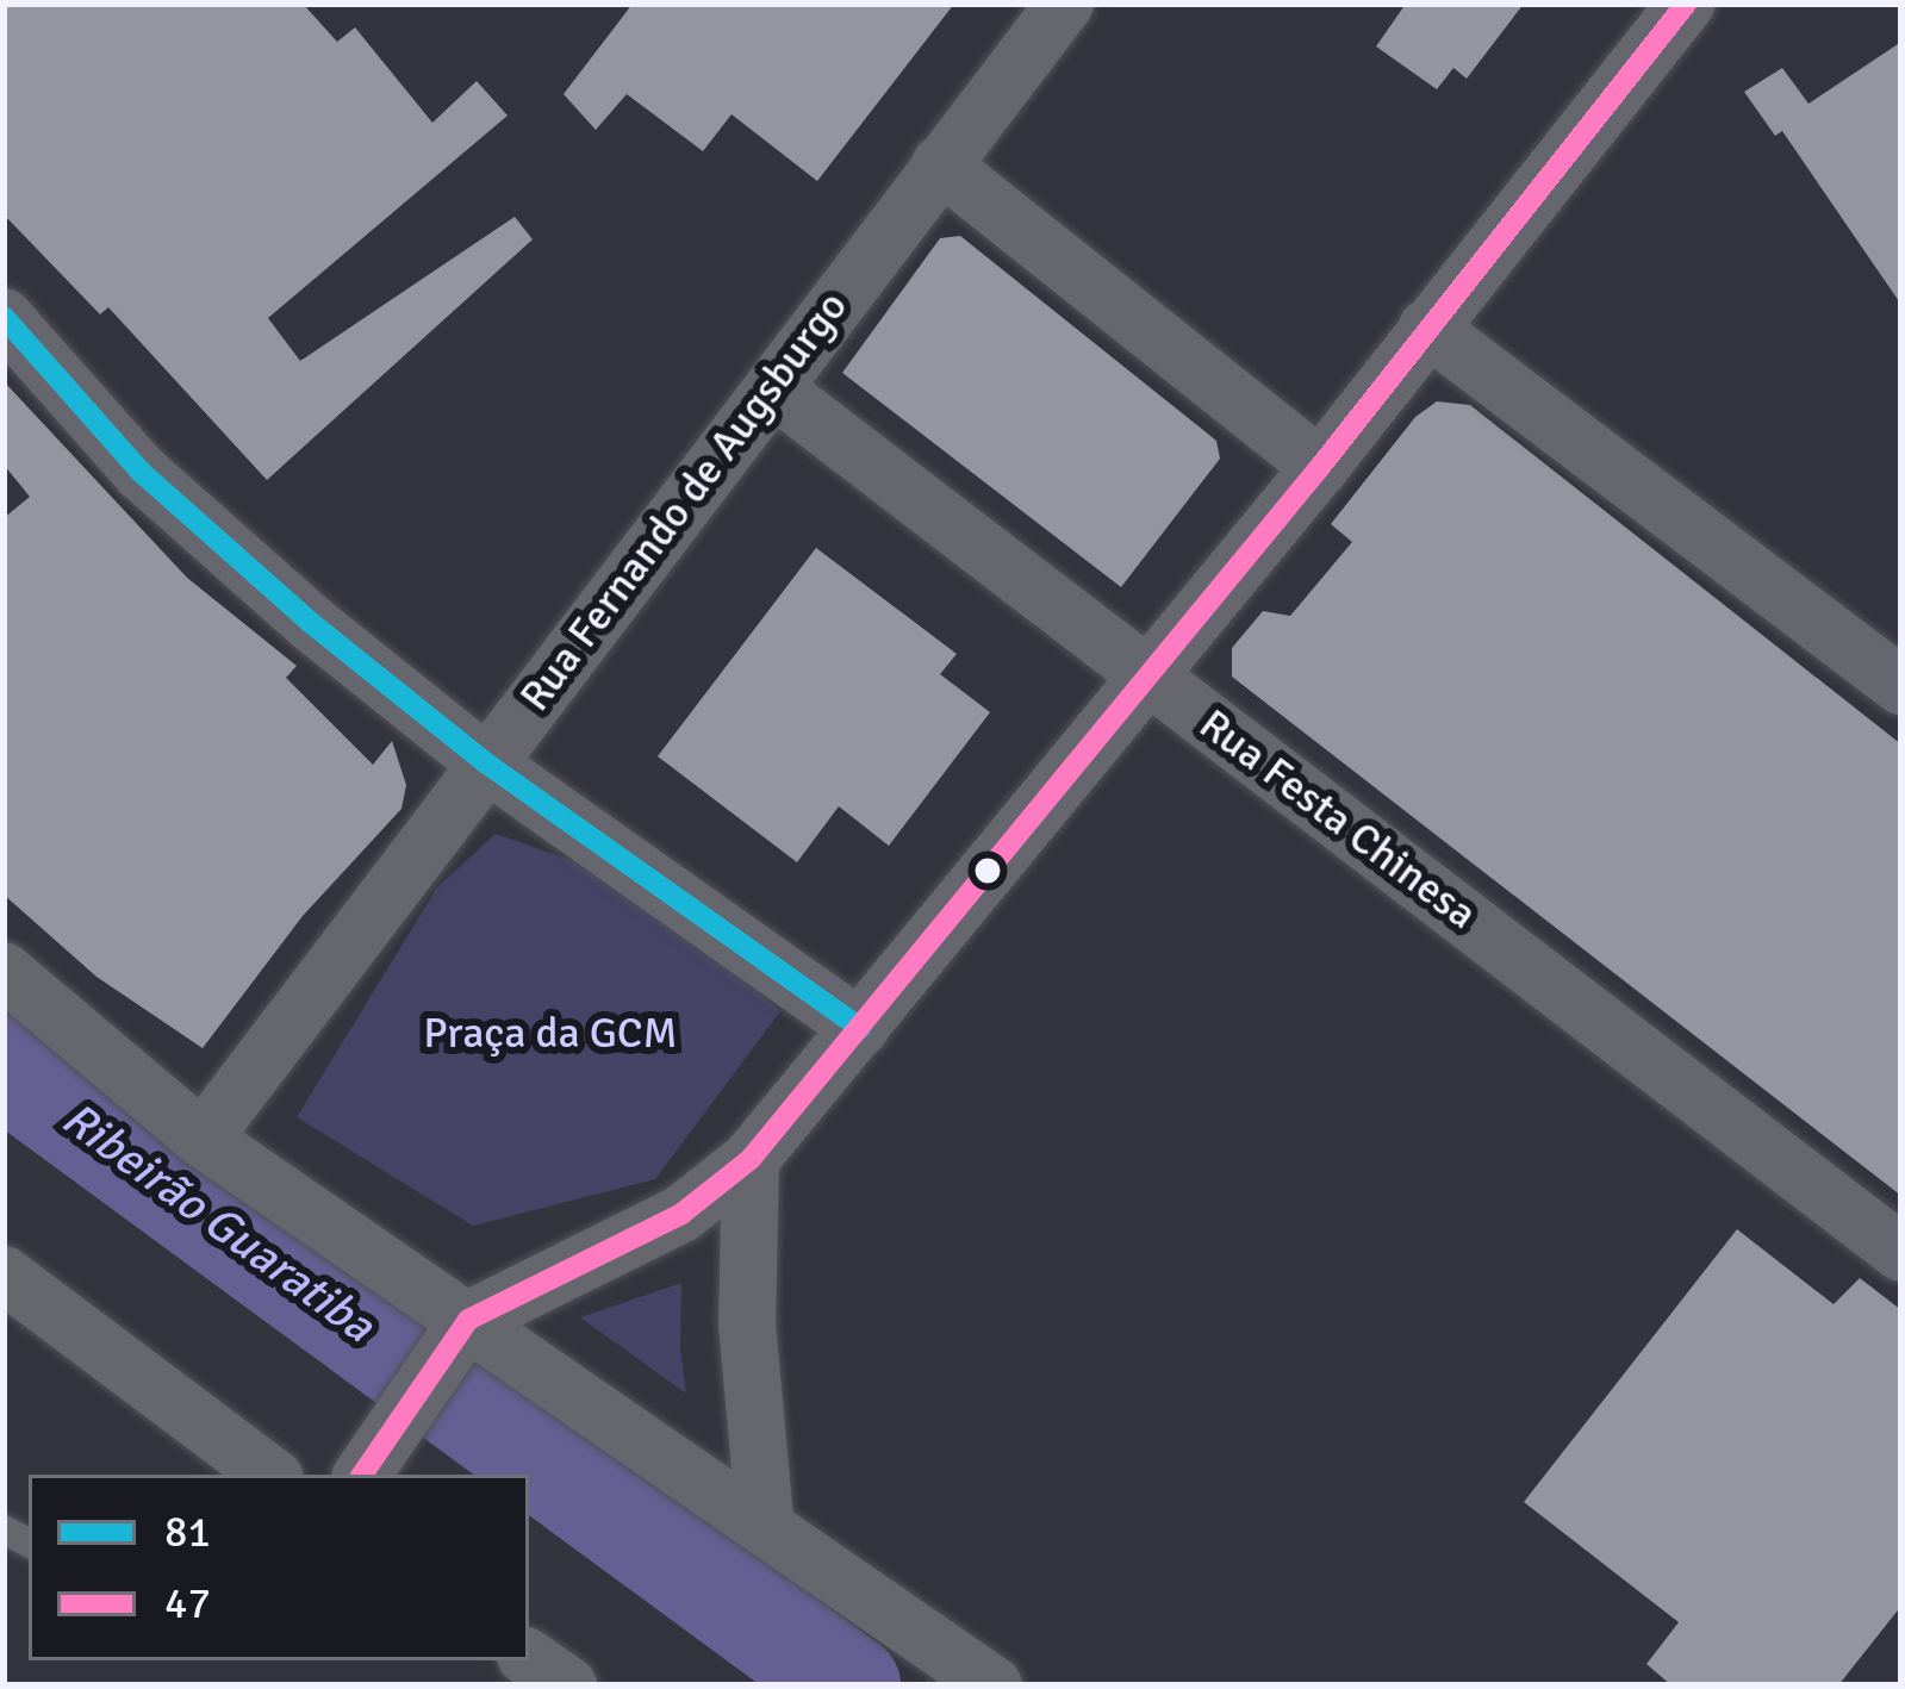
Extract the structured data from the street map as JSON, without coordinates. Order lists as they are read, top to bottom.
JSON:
{
  "streets": {
    "street": ["Rua Fernando de Augsburgo", "Rua Festa Chinesa"]
  },
  "crossings": [
    ["Rua Fernando de Augsburgo", "Rua Festa Chinesa"]
  ],
  "water": ["Ribeirão Guaratiba"],
  "parks": ["Praça da GCM"],
  "lines": ["transit line 47", "transit line 81"],
  "legend": ["81", "47"]
}
